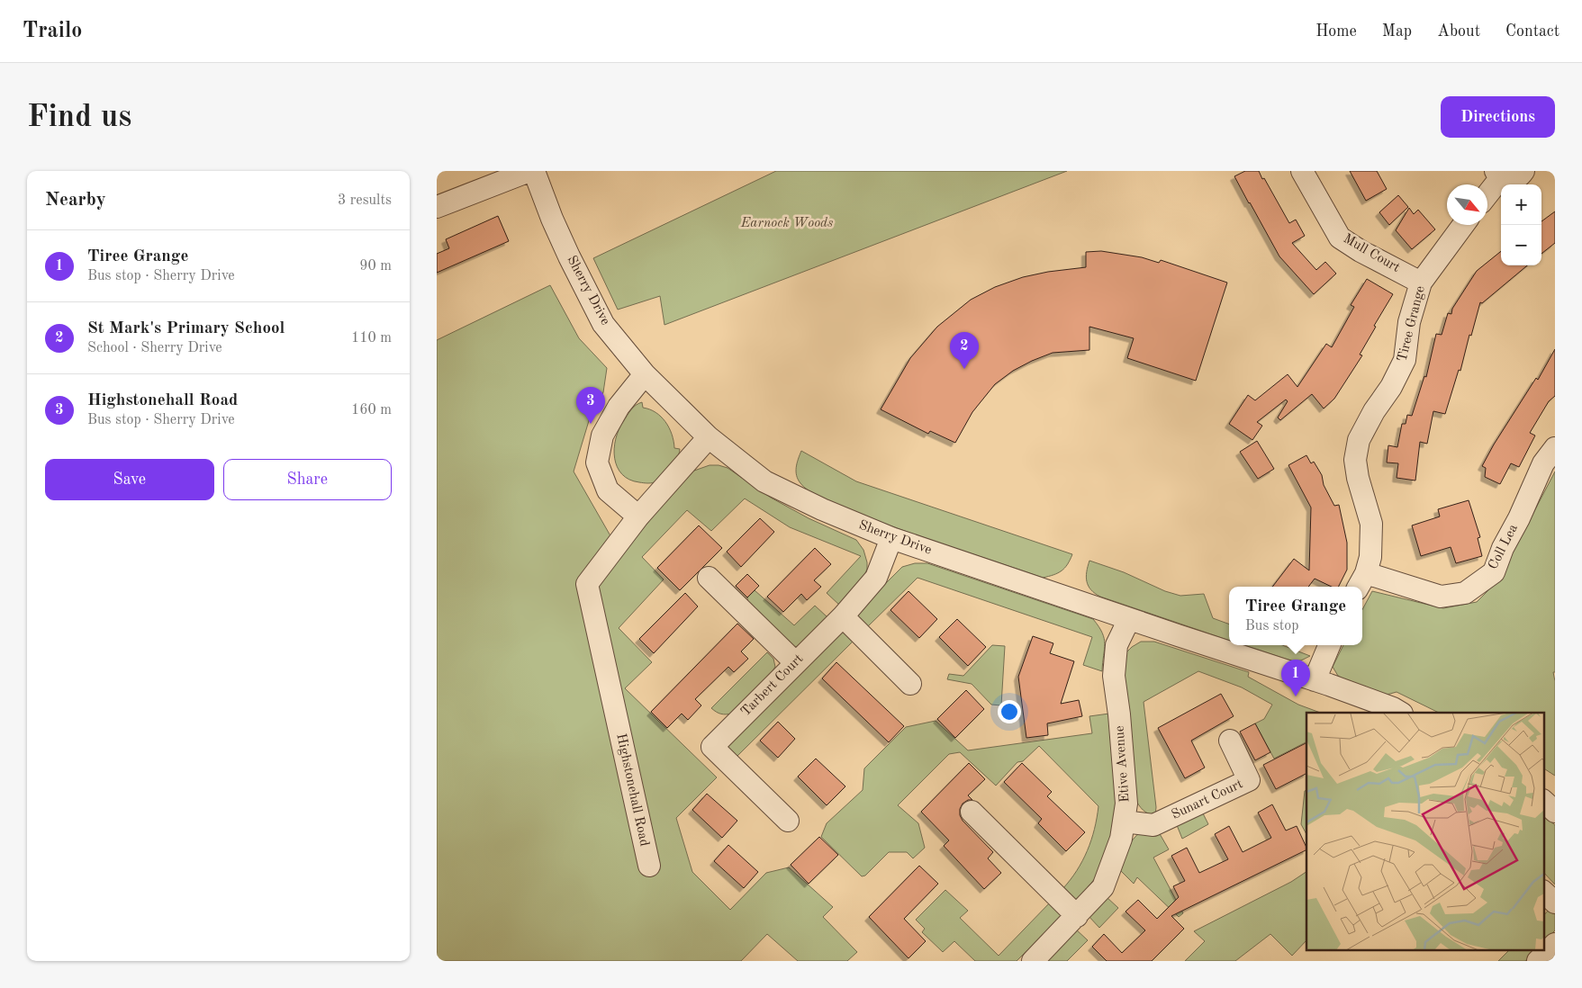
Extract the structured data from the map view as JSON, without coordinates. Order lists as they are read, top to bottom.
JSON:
{
  "streets": {
    "street": [
      "Mull Court",
      "Sherry Drive",
      "Tiree Grange",
      "Coll Lea",
      "Tarbert Court",
      "Etive Avenue",
      "Highstonehall Road",
      "Sunart Court"
    ]
  },
  "crossings": [
    ["Mull Court", "Tiree Grange"],
    ["Sherry Drive", "Tarbert Court"],
    ["Sherry Drive", "Etive Avenue"],
    ["Sherry Drive", "Highstonehall Road"],
    ["Tiree Grange", "Coll Lea"],
    ["Etive Avenue", "Sunart Court"]
  ],
  "parks": ["Earnock Woods"],
  "north": "bottom right",
  "page": {
    "header": "Trailo",
    "nav": [
      "Home",
      "Map",
      "About",
      "Contact"
    ],
    "buttons": [
      "Directions",
      ["Save", "Share"]
    ],
    "title": "Find us",
    "heading": ["Nearby", "3 results"],
    "map_buttons": ["+", "−"],
    "list": [
      {
        "mark": "1",
        "name": "Tiree Grange",
        "note": "Bus stop · Sherry Drive",
        "value": "90 m"
      },
      {
        "mark": "2",
        "name": "St Mark's Primary School",
        "note": "School · Sherry Drive",
        "value": "110 m"
      },
      {
        "mark": "3",
        "name": "Highstonehall Road",
        "note": "Bus stop · Sherry Drive",
        "value": "160 m"
      }
    ],
    "pins": ["2", "3", "1"],
    "popup": ["Tiree Grange", "Bus stop"]
  }
}
